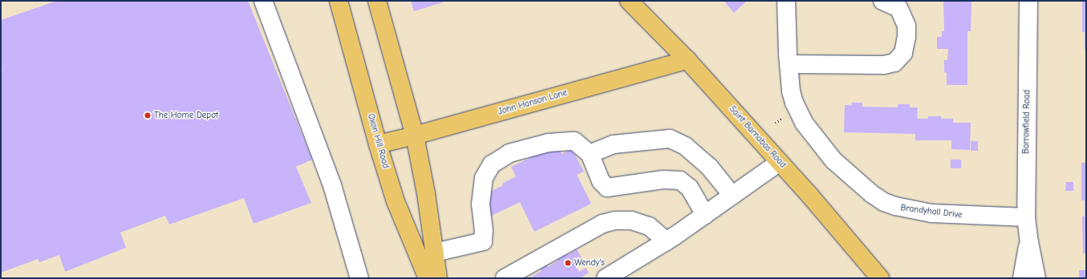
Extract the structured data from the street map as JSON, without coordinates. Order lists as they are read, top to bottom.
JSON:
{
  "streets": {
    "main road": ["John Hanson Lane", "Saint Barnabas Road", "Oxon Hill Road"],
    "street": ["Barrowfield Road", "Brandyhall Drive"]
  },
  "crossings": [
    ["John Hanson Lane", "Saint Barnabas Road"],
    ["John Hanson Lane", "Oxon Hill Road"],
    ["Barrowfield Road", "Brandyhall Drive"]
  ],
  "places": ["The Home Depot", "Wendy's"]
}
